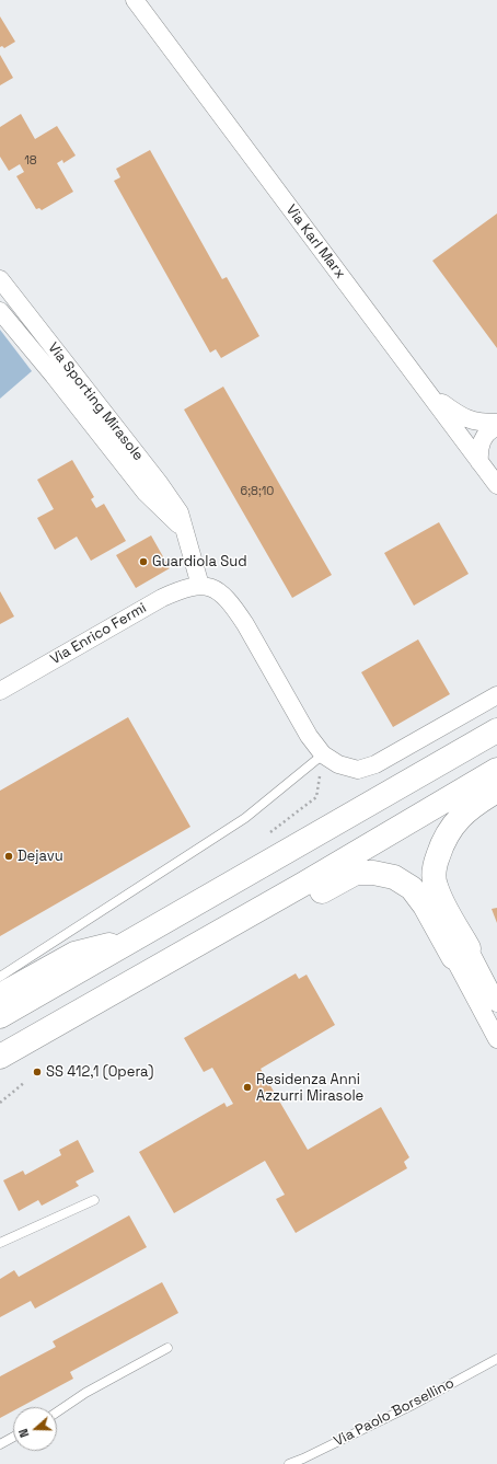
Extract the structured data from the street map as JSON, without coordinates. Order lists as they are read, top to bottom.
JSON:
{
  "streets": {
    "street": ["Via Karl Marx", "Via Sporting Mirasole", "Via Enrico Fermi"],
    "lane": ["Via Paolo Borsellino"]
  },
  "crossings": [
    ["Via Sporting Mirasole", "Via Enrico Fermi"]
  ],
  "places": [
    "Guardiola Sud",
    "Dejavu",
    "SS 412,1 (Opera)",
    "Residenza Anni Azzurri Mirasole"
  ],
  "house_numbers": ["18", "6;8;10"],
  "north": "left"
}
